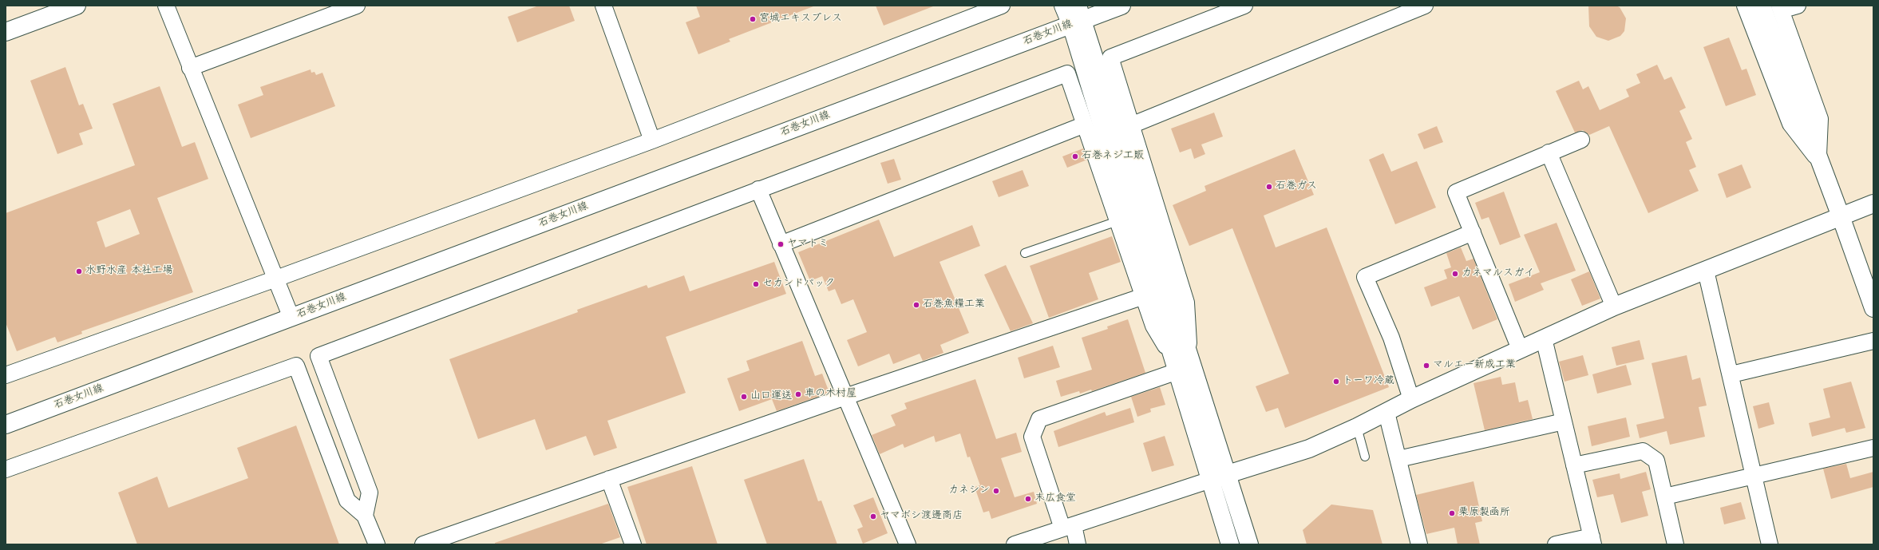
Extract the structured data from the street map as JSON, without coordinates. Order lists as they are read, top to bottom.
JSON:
{
  "streets": {
    "street": ["石巻女川線"]
  },
  "places": [
    "宮城エキスプレス",
    "石巻ネジ工販",
    "石巻ガス",
    "ヤマトミ",
    "水野水産 本社工場",
    "カネマルスガイ",
    "セカンドパック",
    "石巻魚糧工業",
    "マルエー新成工業",
    "トーワ冷蔵",
    "車の木村屋",
    "山口運送",
    "カネシン",
    "末広食堂",
    "栗原製凾所",
    "ヤマボシ渡邊商店"
  ]
}
